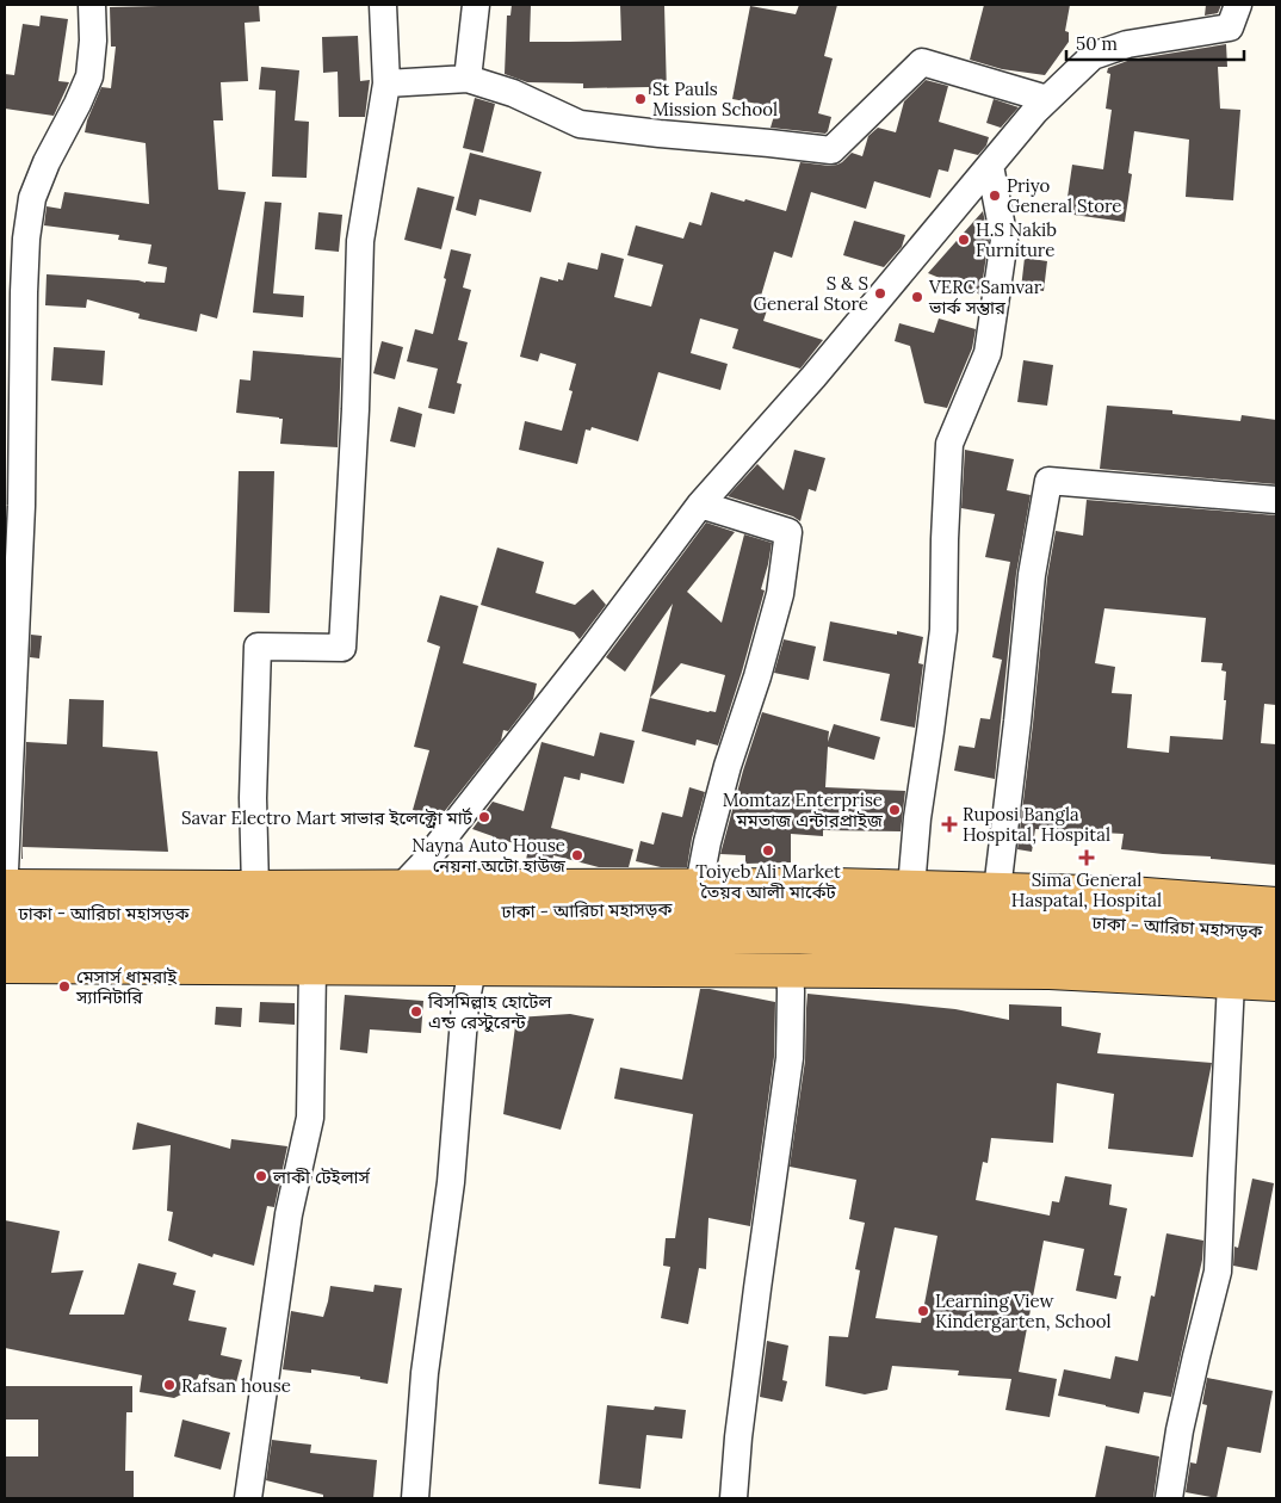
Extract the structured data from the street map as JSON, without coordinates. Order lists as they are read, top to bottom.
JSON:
{
  "streets": {
    "highway": ["ঢাকা - আরিচা মহাসড়ক"]
  },
  "places": {
    "other": [
      "St Pauls Mission School",
      "Priyo General Store",
      "H.S Nakib Furniture",
      "S & S General Store",
      "VERC Samvar ভার্ক সম্ভার",
      "Momtaz Enterprise মমতাজ এন্টারপ্রাইজ",
      "Savar Electro Mart সাভার ইলেক্ট্রো মার্ট",
      "Toiyeb Ali Market তৈয়ব আলী মার্কেট",
      "Nayna Auto House নেয়না অটো হাউজ",
      "মেসার্স ধামরাই স্যানিটারি",
      "বিসমিল্লাহ হোটেল এন্ড রেস্টুরেন্ট",
      "লাকী টেইলার্স",
      "Learning View Kindergarten, School",
      "Rafsan house"
    ],
    "health": ["Ruposi Bangla Hospital, Hospital", "Sima General Haspatal, Hospital"]
  },
  "scale_bar": "50 m"
}
